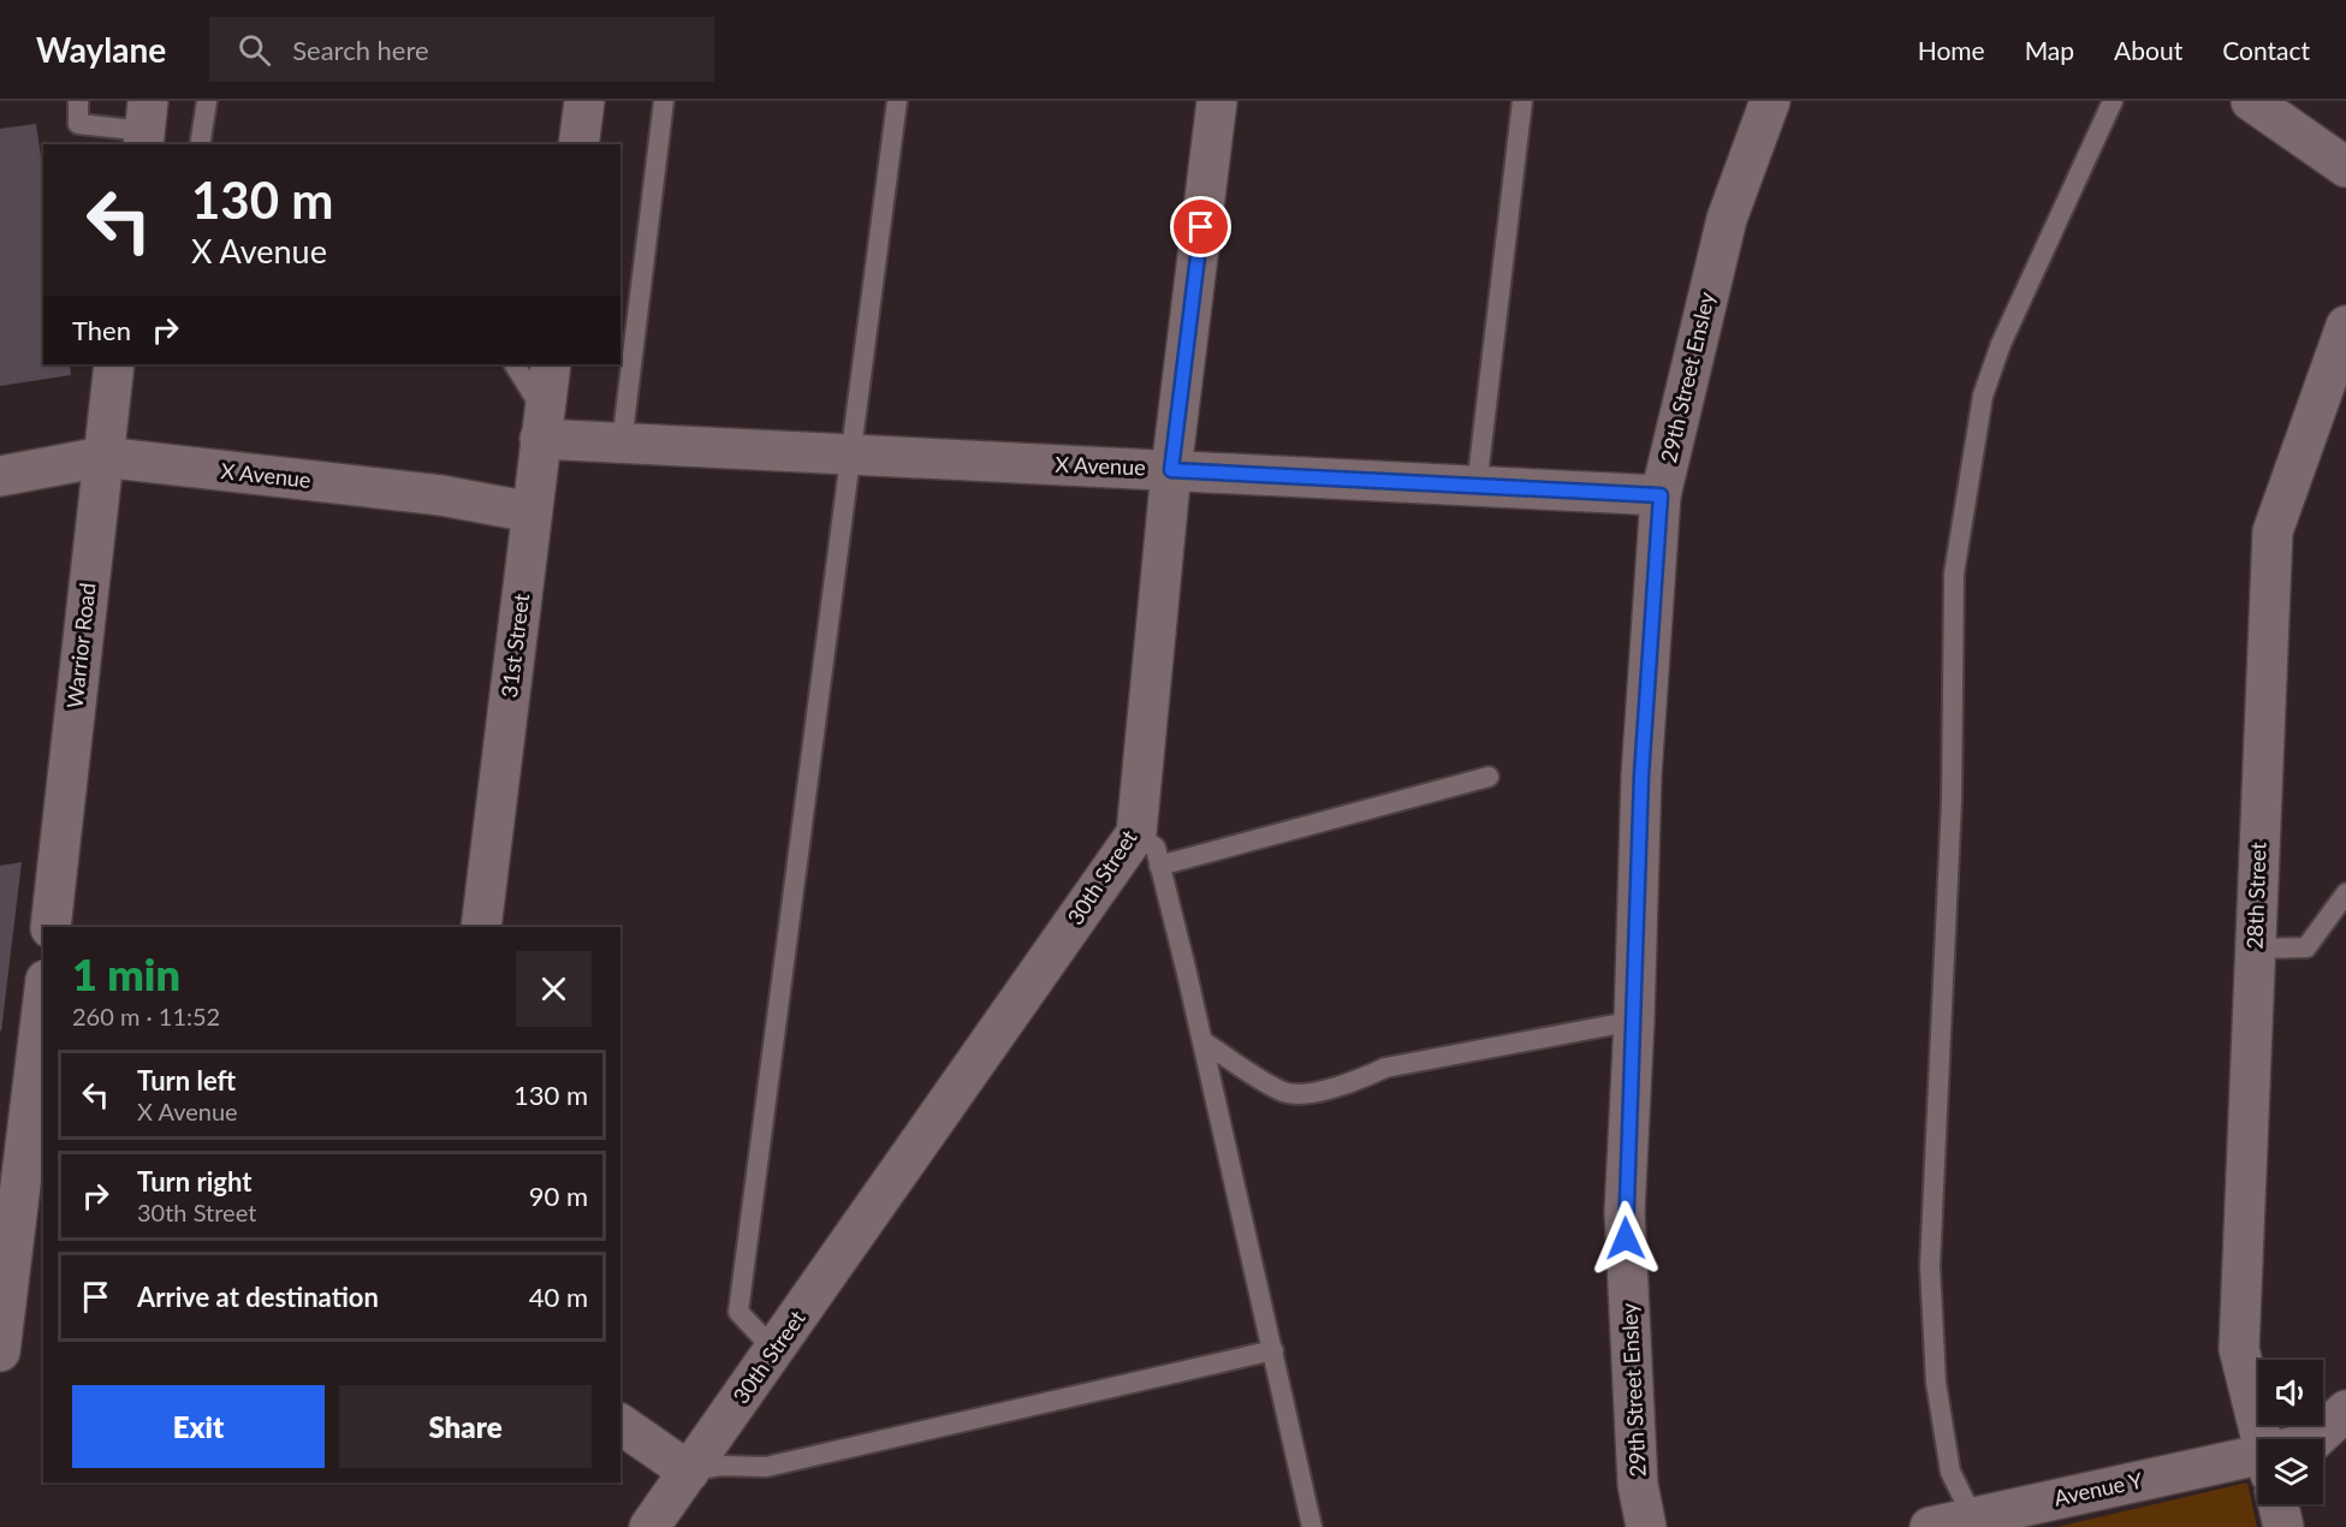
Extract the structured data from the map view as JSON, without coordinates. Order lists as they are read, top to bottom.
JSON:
{
  "streets": {
    "street": [
      "29th Street Ensley",
      "X Avenue",
      "Warrior Road",
      "31st Street",
      "30th Street",
      "28th Street",
      "Avenue Y"
    ]
  },
  "crossings": [
    ["29th Street Ensley", "X Avenue"],
    ["X Avenue", "Warrior Road"],
    ["X Avenue", "31st Street"],
    ["X Avenue", "30th Street"]
  ],
  "page": {
    "header": "Waylane",
    "search": "Search here",
    "nav": [
      "Home",
      "Map",
      "About",
      "Contact"
    ],
    "turn": ["130 m", "X Avenue"],
    "then": "Then",
    "heading": ["1 min", "260 m · 11:52"],
    "list": [
      {
        "name": "Turn left",
        "note": "X Avenue",
        "value": "130 m"
      },
      {
        "name": "Turn right",
        "note": "30th Street",
        "value": "90 m"
      },
      {
        "name": "Arrive at destination",
        "value": "40 m"
      }
    ],
    "buttons": ["Exit", "Share"]
  }
}
